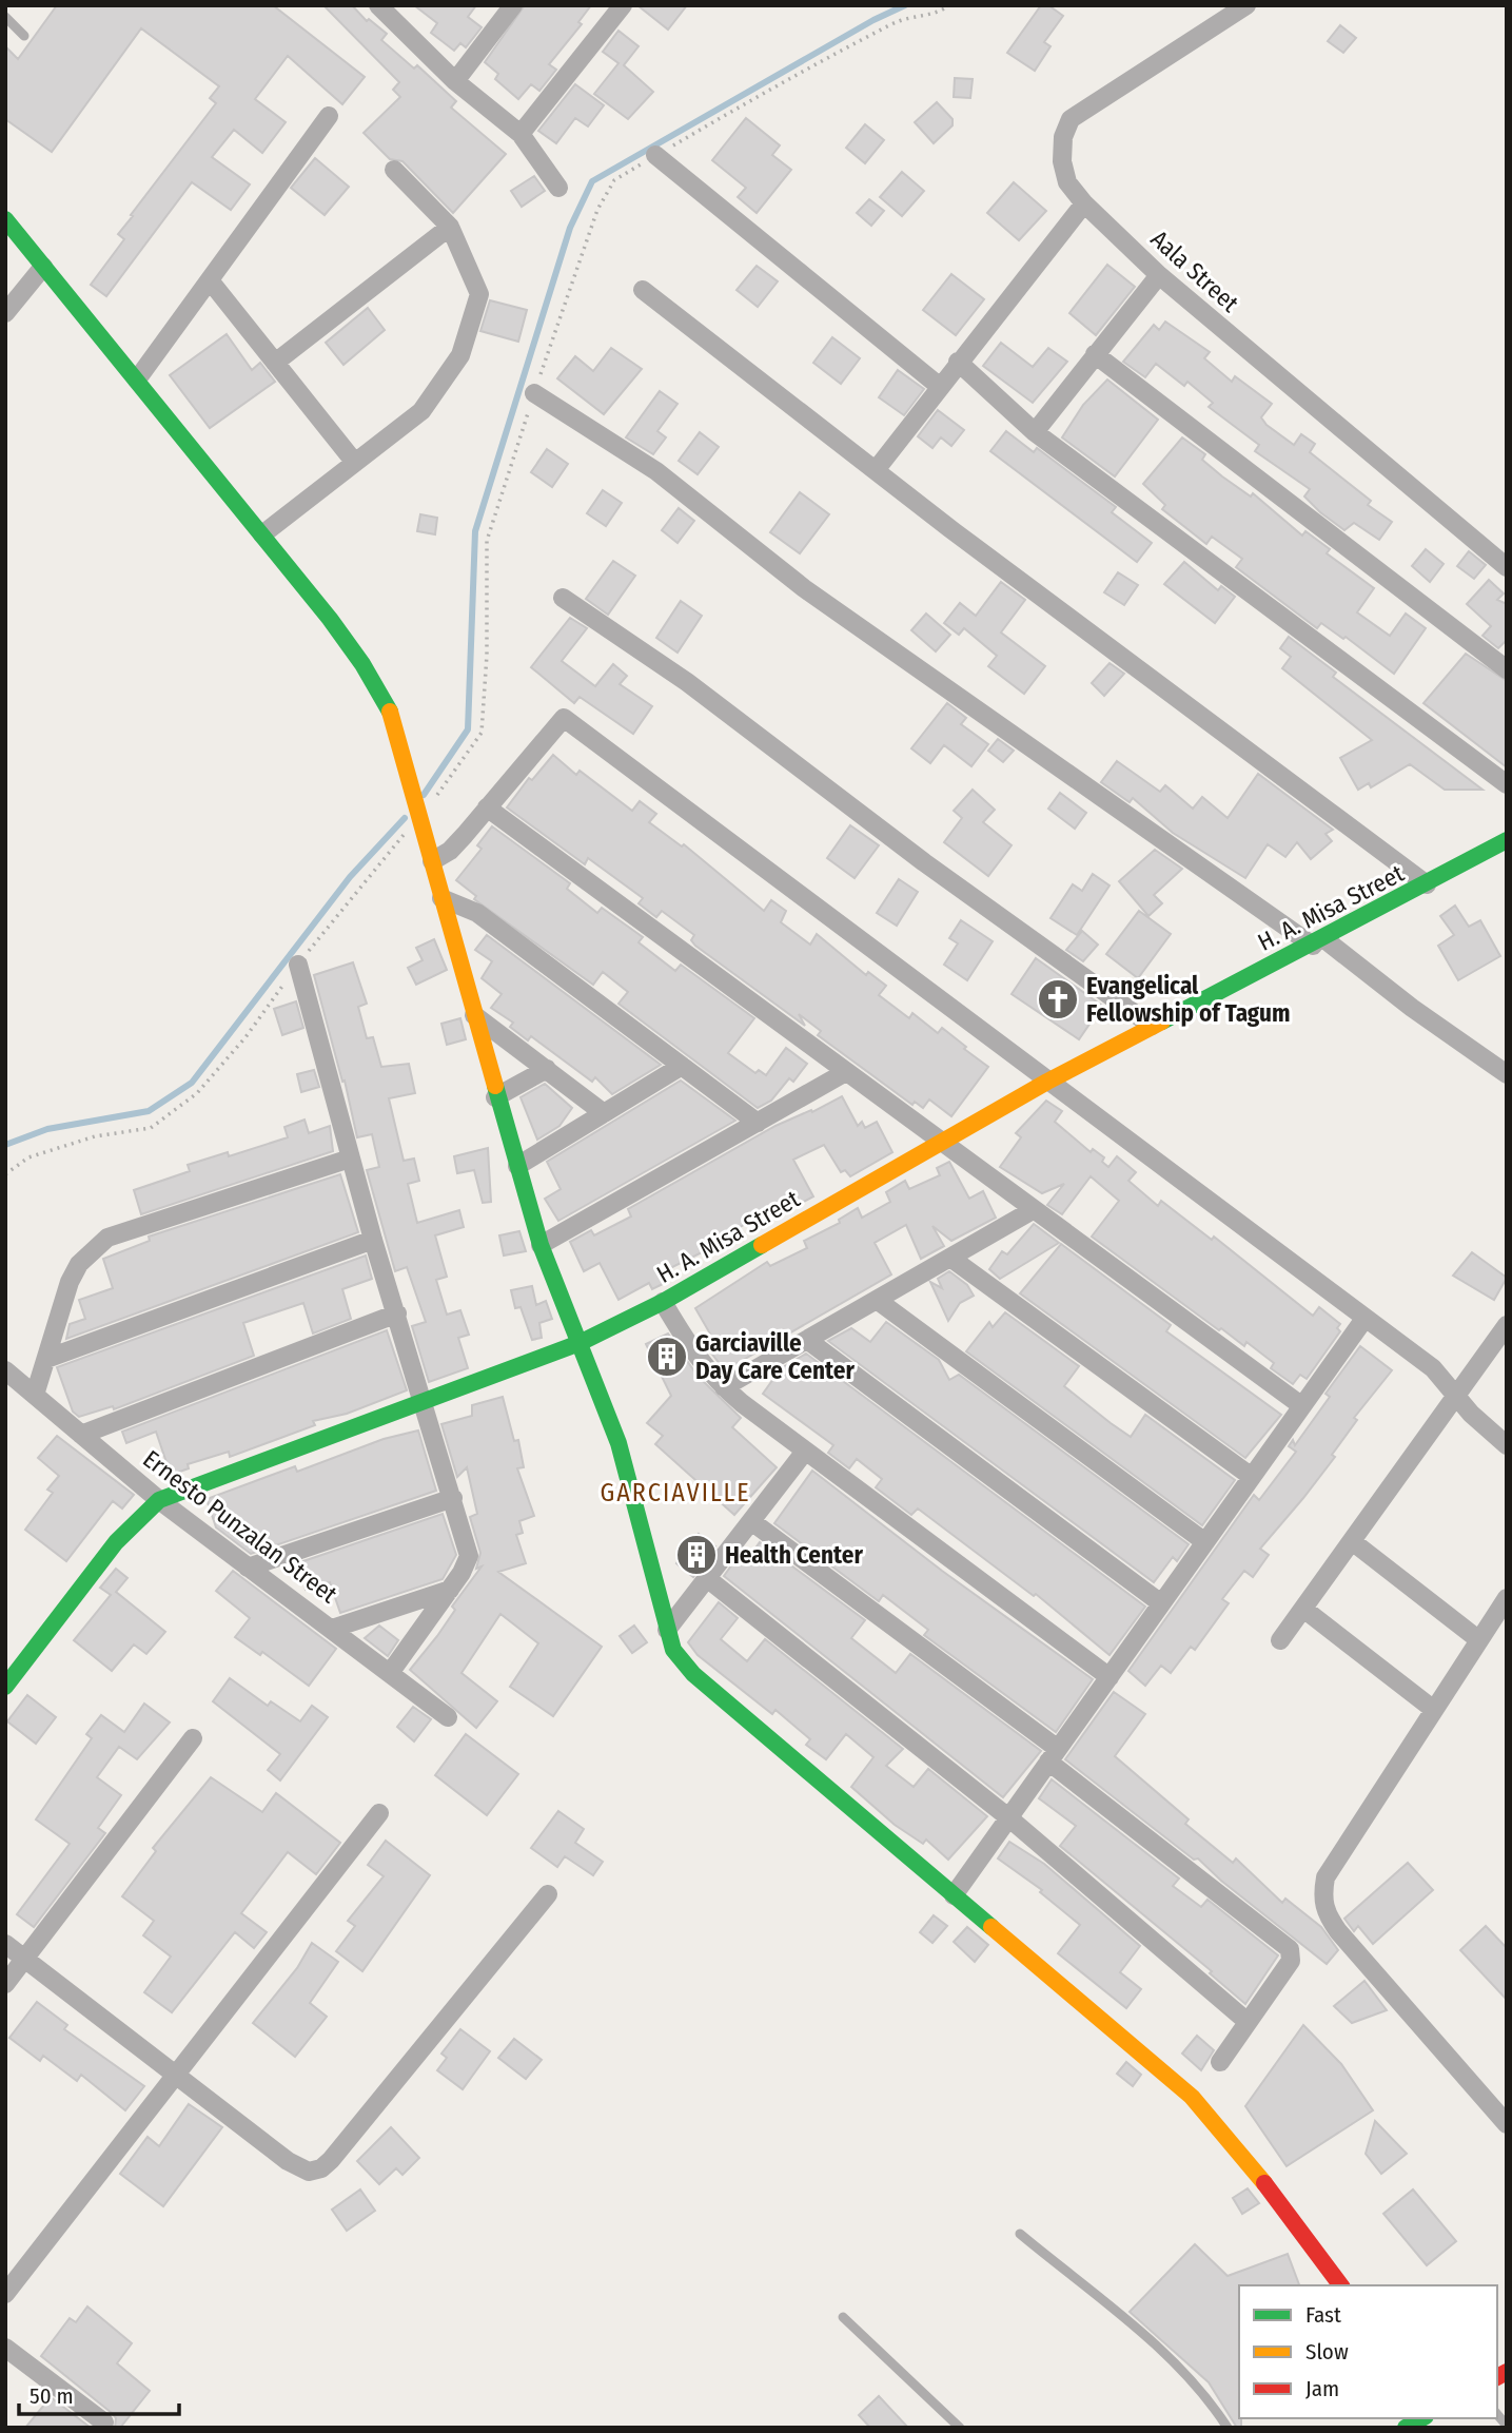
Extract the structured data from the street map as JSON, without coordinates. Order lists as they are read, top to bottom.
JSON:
{
  "streets": {
    "main road": ["H. A. Misa Street"],
    "street": ["Aala Street", "Ernesto Punzalan Street"]
  },
  "crossings": [
    ["H. A. Misa Street", "Ernesto Punzalan Street"]
  ],
  "districts": ["GARCIAVILLE"],
  "places": {
    "church": ["Evangelical Fellowship of Tagum"],
    "building": ["Garciaville Day Care Center", "Health Center"]
  },
  "legend": ["Fast", "Slow", "Jam"],
  "scale_bar": "50 m"
}
